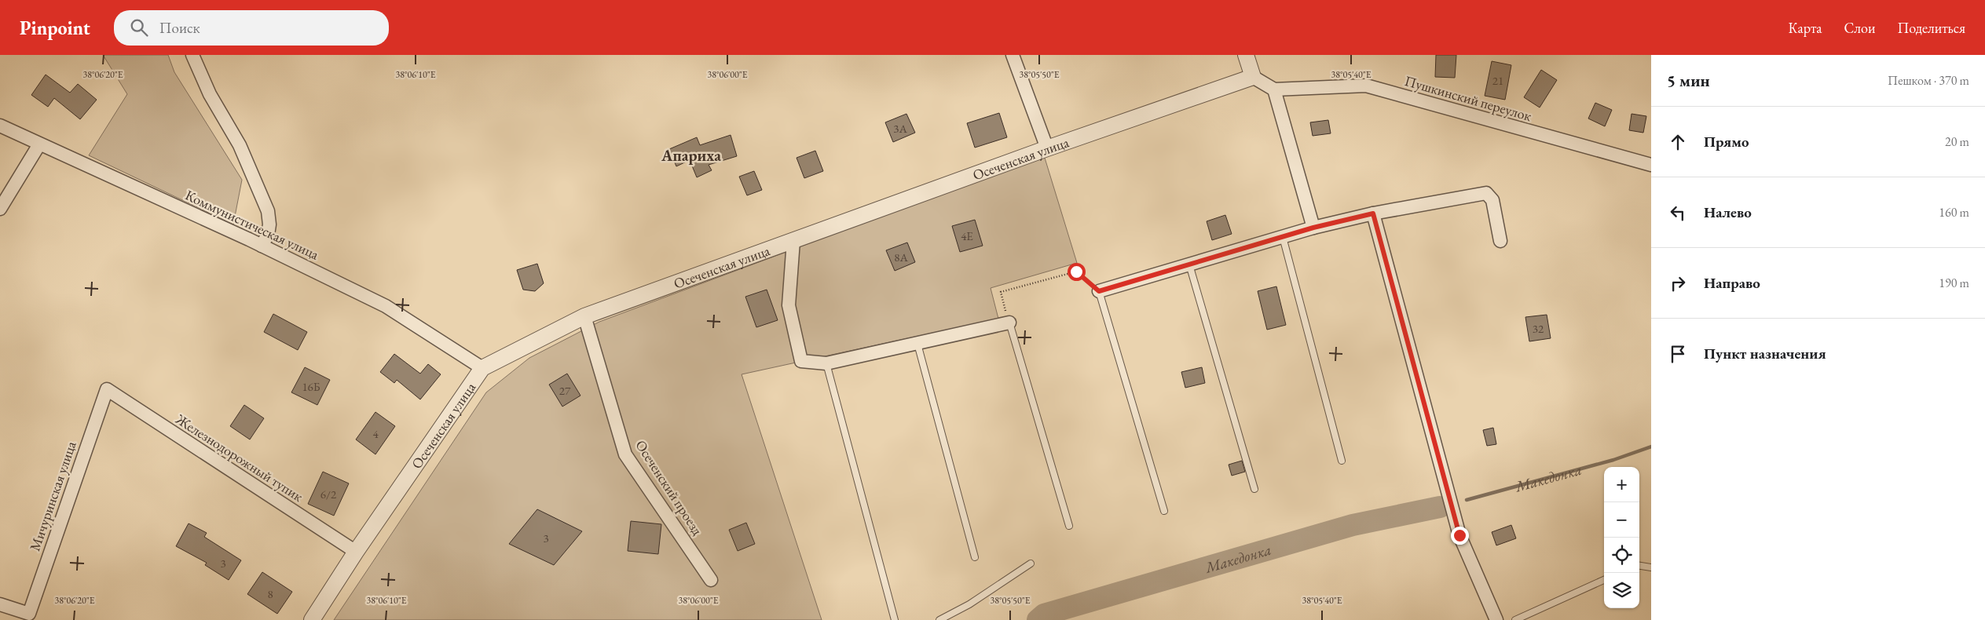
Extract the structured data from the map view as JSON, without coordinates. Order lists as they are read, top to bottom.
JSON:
{
  "streets": {
    "street": [
      "Пушкинский переулок",
      "Осеченская улица",
      "Коммунистическая улица",
      "Железнодорожный тупик",
      "Осеченский проезд",
      "Мичуринская улица"
    ]
  },
  "crossings": [
    ["Осеченская улица", "Коммунистическая улица"],
    ["Осеченская улица", "Железнодорожный тупик"],
    ["Осеченская улица", "Осеченский проезд"],
    ["Железнодорожный тупик", "Мичуринская улица"]
  ],
  "districts": ["Апариха"],
  "water": ["Македонка"],
  "house_numbers": [
    "21",
    "3А",
    "4Е",
    "8А",
    "32",
    "16Б",
    "27",
    "4",
    "6/2",
    "3",
    "3",
    "8"
  ],
  "page": {
    "header": "Pinpoint",
    "search": "Поиск",
    "nav": ["Карта", "Слои", "Поделиться"],
    "heading": ["5 мин", "Пешком · 370 m"],
    "list": [
      ["Прямо", "20 m"],
      ["Налево", "160 m"],
      ["Направо", "190 m"],
      "Пункт назначения"
    ],
    "map_buttons": ["+", "−"]
  },
  "coordinates": [
    "38°06'20\"E",
    "38°06'10\"E",
    "38°06'00\"E",
    "38°05'50\"E",
    "38°05'40\"E"
  ]
}
